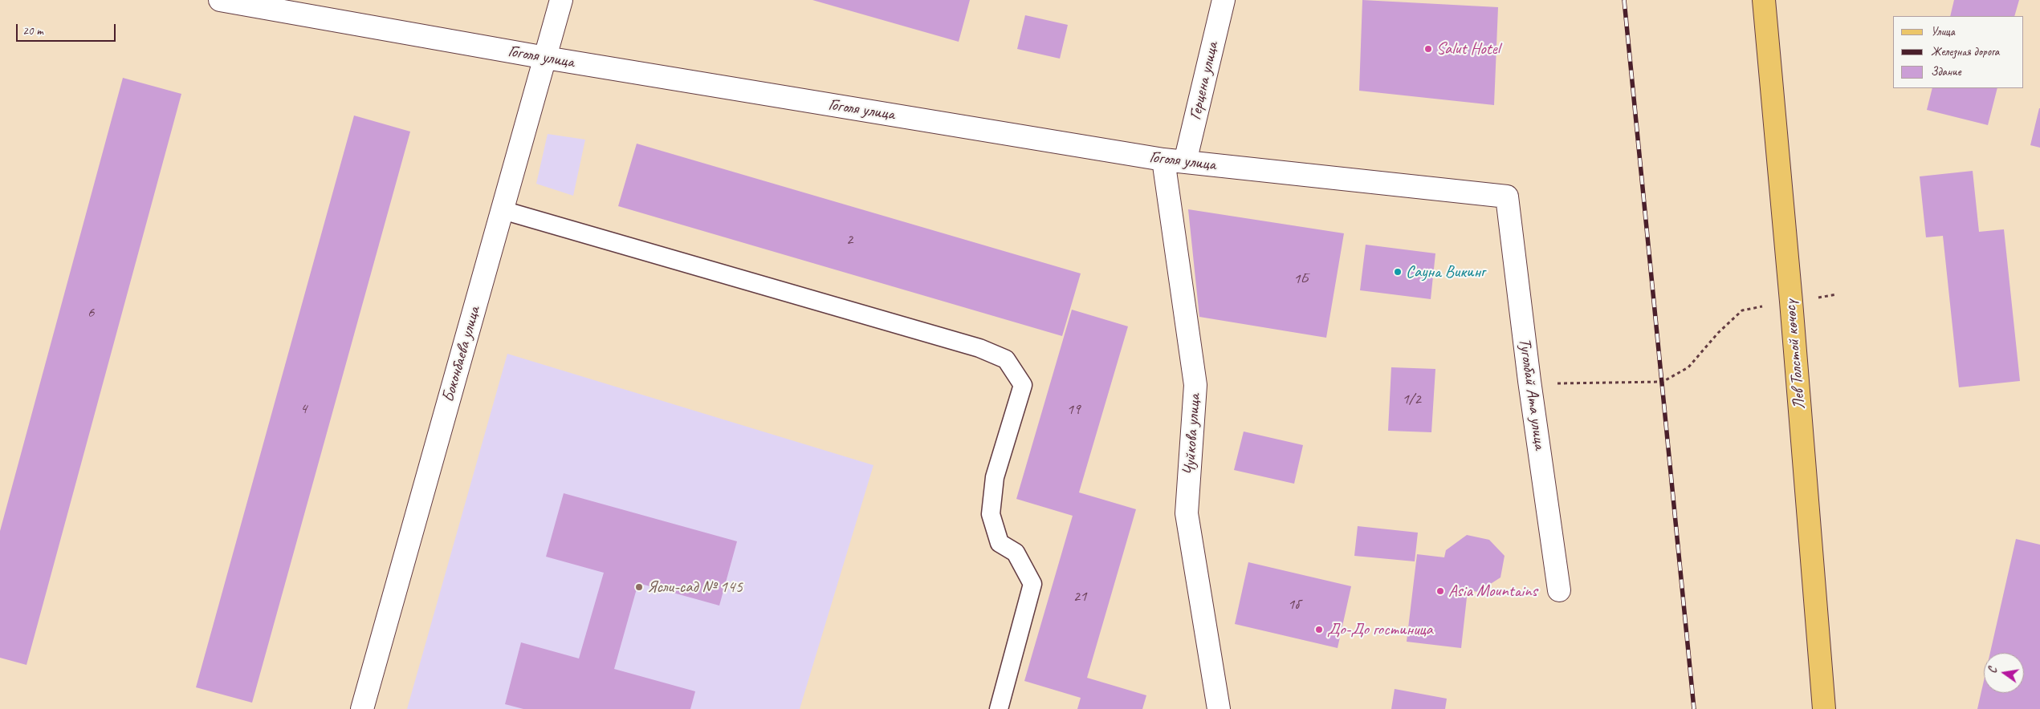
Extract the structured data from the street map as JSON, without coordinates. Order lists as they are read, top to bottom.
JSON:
{
  "streets": {
    "main road": ["Лев Толстой көчөсү"],
    "street": [
      "Гоголя улица",
      "Герцена улица",
      "Боконбаева улица",
      "Туголбай Ата улица",
      "Чуйкова улица"
    ]
  },
  "crossings": [
    ["Гоголя улица", "Герцена улица"],
    ["Гоголя улица", "Боконбаева улица"],
    ["Гоголя улица", "Туголбай Ата улица"],
    ["Гоголя улица", "Чуйкова улица"]
  ],
  "places": [
    "Salut Hotel",
    "Сауна Викинг",
    "Ясли-сад № 145",
    "Asia Mountains",
    "До-До гостиница"
  ],
  "house_numbers": [
    "2",
    "1Б",
    "6",
    "1/2",
    "4",
    "19",
    "21",
    "1б"
  ],
  "legend": ["Улица", "Железная дорога", "Здание"],
  "scale_bar": "20 m",
  "north": "left"
}
